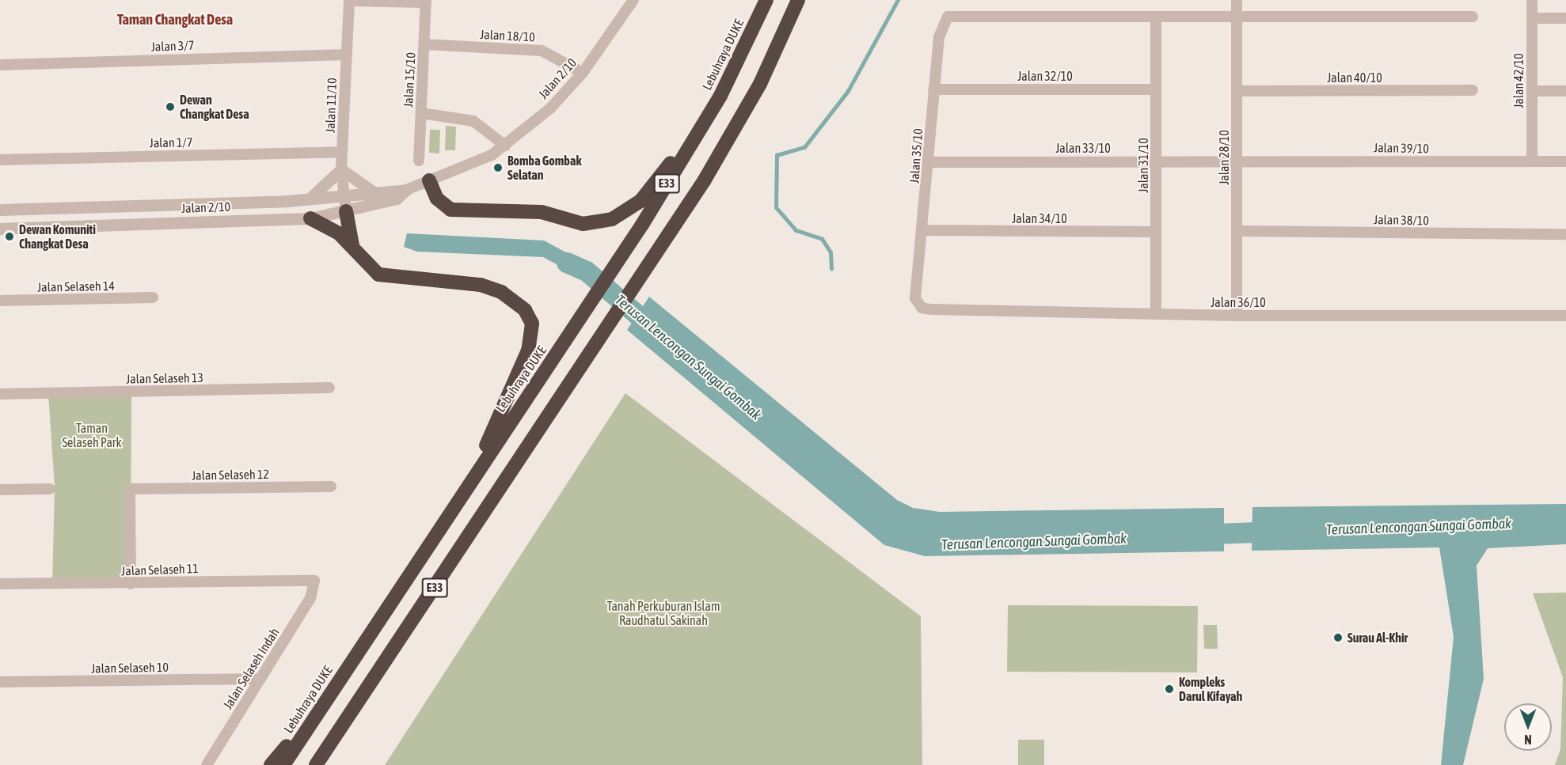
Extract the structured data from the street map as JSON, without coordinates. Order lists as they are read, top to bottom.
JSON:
{
  "streets": {
    "highway": ["Lebuhraya DUKE", "E33"],
    "street": [
      "Jalan 18/10",
      "Jalan 3/7",
      "Jalan 32/10",
      "Jalan 40/10",
      "Jalan 2/10",
      "Jalan 15/10",
      "Jalan 42/10",
      "Jalan 11/10",
      "Jalan 1/7",
      "Jalan 33/10",
      "Jalan 39/10",
      "Jalan 35/10",
      "Jalan 28/10",
      "Jalan 31/10",
      "Jalan 34/10",
      "Jalan 38/10",
      "Jalan Selaseh 14",
      "Jalan 36/10",
      "Jalan Selaseh 13",
      "Jalan Selaseh 12",
      "Jalan Selaseh 11",
      "Jalan Selaseh 10",
      "Jalan Selaseh Indah"
    ]
  },
  "crossings": [
    ["Jalan 18/10", "Jalan 2/10"],
    ["Jalan 18/10", "Jalan 15/10"],
    ["Jalan 3/7", "Jalan 11/10"],
    ["Jalan 32/10", "Jalan 35/10"],
    ["Jalan 32/10", "Jalan 31/10"],
    ["Jalan 40/10", "Jalan 28/10"],
    ["Jalan 2/10", "Jalan 11/10"],
    ["Jalan 42/10", "Jalan 39/10"],
    ["Jalan 11/10", "Jalan 1/7"],
    ["Jalan 33/10", "Jalan 39/10"],
    ["Jalan 33/10", "Jalan 35/10"],
    ["Jalan 33/10", "Jalan 28/10"],
    ["Jalan 33/10", "Jalan 31/10"],
    ["Jalan 39/10", "Jalan 28/10"],
    ["Jalan 35/10", "Jalan 31/10"],
    ["Jalan 35/10", "Jalan 34/10"],
    ["Jalan 35/10", "Jalan 36/10"],
    ["Jalan 28/10", "Jalan 38/10"],
    ["Jalan 28/10", "Jalan 36/10"],
    ["Jalan 31/10", "Jalan 34/10"],
    ["Jalan 31/10", "Jalan 36/10"],
    ["Jalan Selaseh 12", "Jalan Selaseh 11"],
    ["Jalan Selaseh 11", "Jalan Selaseh Indah"],
    ["Jalan Selaseh 10", "Jalan Selaseh Indah"]
  ],
  "districts": ["Taman Changkat Desa"],
  "water": ["Terusan Lencongan Sungai Gombak"],
  "parks": ["Taman Selaseh Park", "Tanah Perkuburan Islam Raudhatul Sakinah"],
  "places": [
    "Dewan Changkat Desa",
    "Bomba Gombak Selatan",
    "Dewan Komuniti Changkat Desa",
    "Surau Al-Khir",
    "Kompleks Darul Kifayah"
  ],
  "north": "bottom"
}
